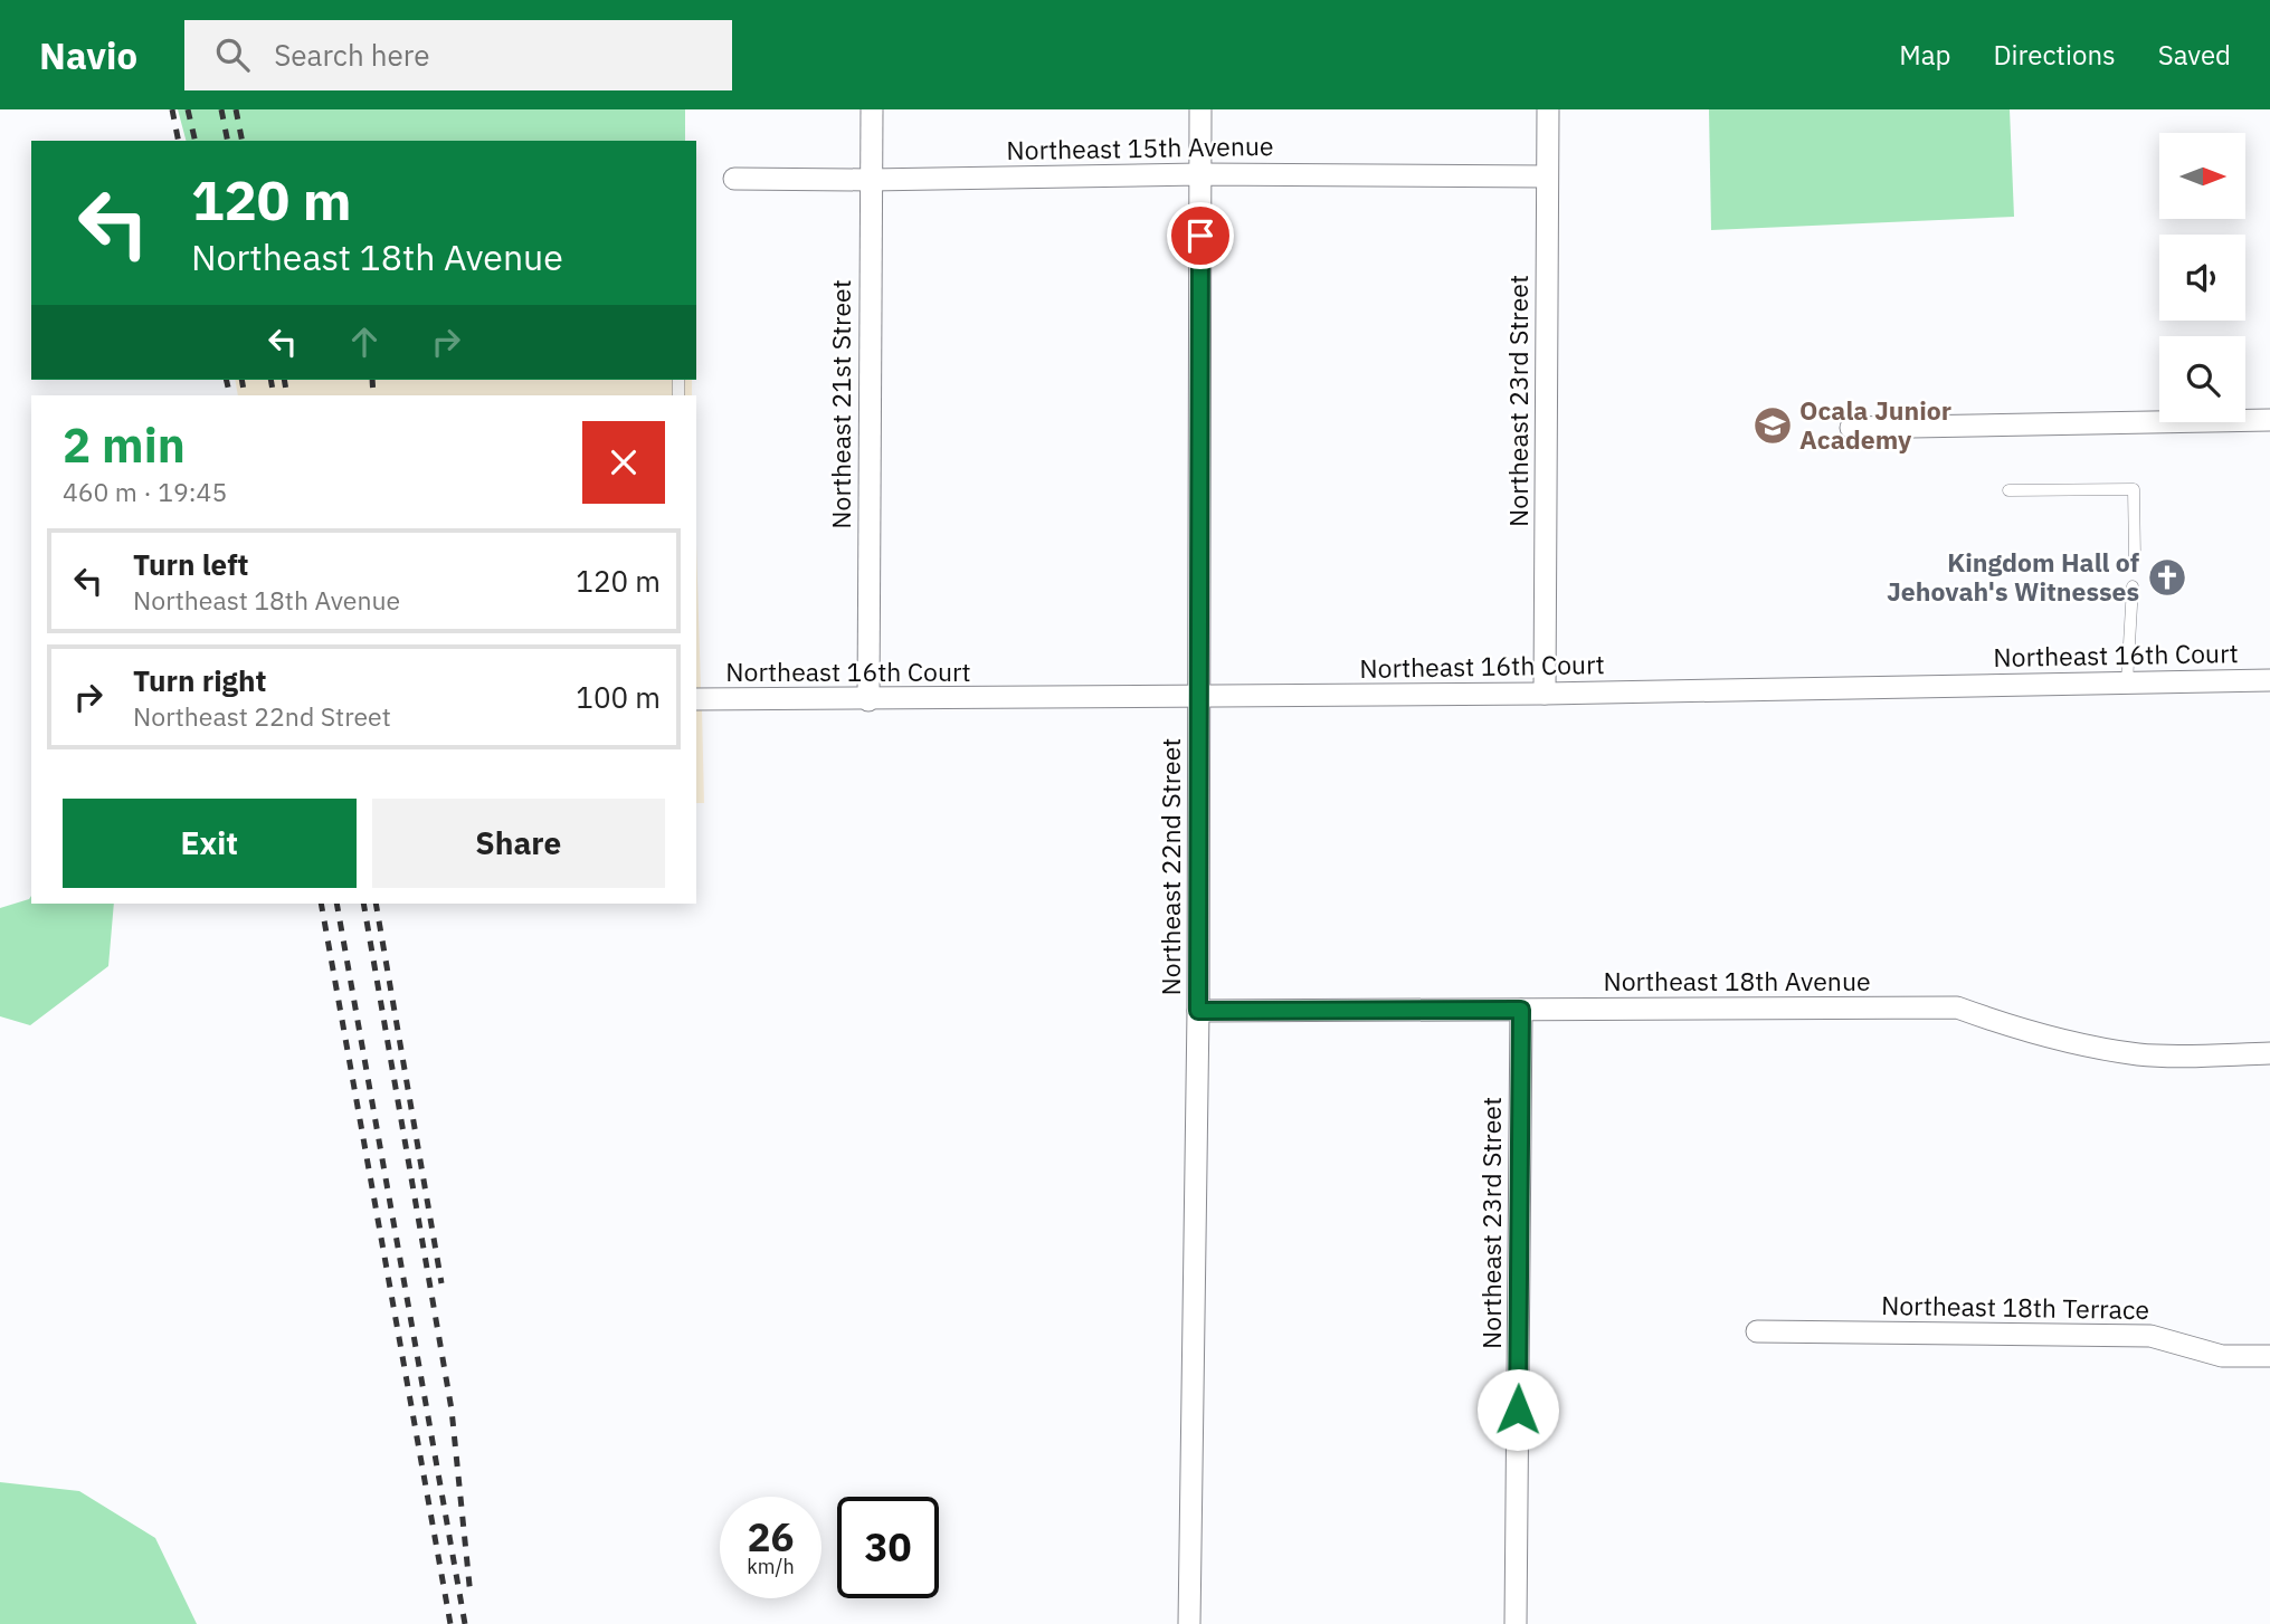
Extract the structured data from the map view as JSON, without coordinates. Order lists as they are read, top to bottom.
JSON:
{
  "streets": {
    "street": [
      "Northeast 15th Avenue",
      "Northeast 23rd Street",
      "Northeast 21st Street",
      "Northeast 16th Court",
      "Northeast 22nd Street",
      "Northeast 18th Avenue",
      "Northeast 18th Terrace"
    ]
  },
  "crossings": [
    ["Northeast 15th Avenue", "Northeast 23rd Street"],
    ["Northeast 15th Avenue", "Northeast 21st Street"],
    ["Northeast 15th Avenue", "Northeast 22nd Street"],
    ["Northeast 23rd Street", "Northeast 16th Court"],
    ["Northeast 23rd Street", "Northeast 18th Avenue"],
    ["Northeast 21st Street", "Northeast 16th Court"],
    ["Northeast 16th Court", "Northeast 22nd Street"],
    ["Northeast 22nd Street", "Northeast 18th Avenue"]
  ],
  "places": {
    "school or university": ["Ocala Junior Academy"],
    "church": ["Kingdom Hall of Jehovah's Witnesses"]
  },
  "north": "right",
  "page": {
    "header": "Navio",
    "search": "Search here",
    "nav": ["Map", "Directions", "Saved"],
    "turn": ["120 m", "Northeast 18th Avenue"],
    "heading": ["2 min", "460 m · 19:45"],
    "list": [
      {
        "name": "Turn left",
        "note": "Northeast 18th Avenue",
        "value": "120 m"
      },
      {
        "name": "Turn right",
        "note": "Northeast 22nd Street",
        "value": "100 m"
      }
    ],
    "buttons": ["Exit", "Share"],
    "speed": "26 km/h",
    "limit": "30"
  }
}
